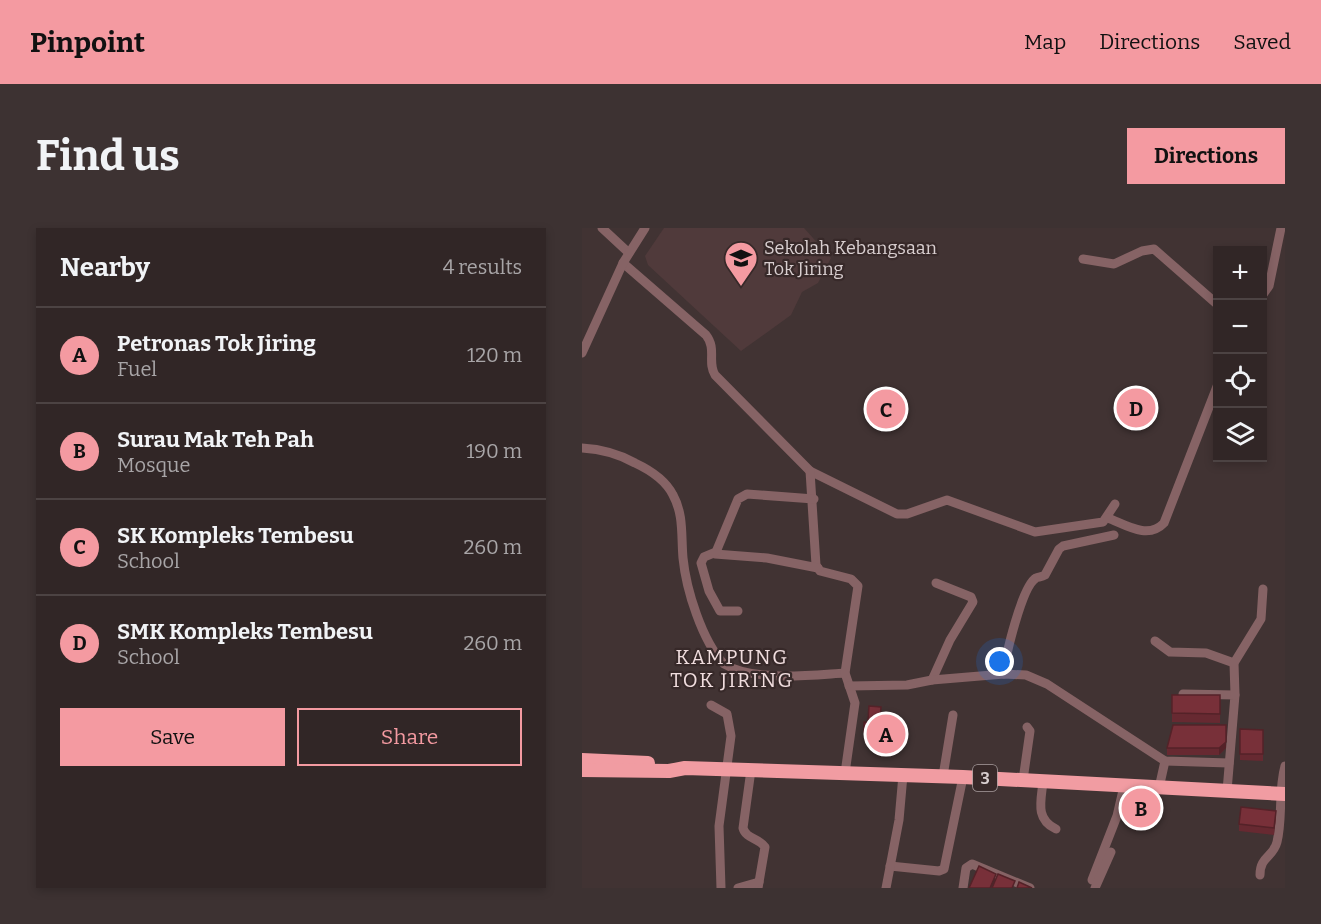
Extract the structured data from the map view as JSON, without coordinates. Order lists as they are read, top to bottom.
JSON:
{
  "streets": {
    "highway": ["3"]
  },
  "districts": ["KAMPUNG TOK JIRING"],
  "places": {
    "school or university": ["Sekolah Kebangsaan Tok Jiring"]
  },
  "page": {
    "header": "Pinpoint",
    "nav": ["Map", "Directions", "Saved"],
    "buttons": [
      "Directions",
      ["Save", "Share"]
    ],
    "title": "Find us",
    "heading": ["Nearby", "4 results"],
    "map_buttons": ["+", "−"],
    "list": [
      {
        "mark": "A",
        "name": "Petronas Tok Jiring",
        "note": "Fuel",
        "value": "120 m"
      },
      {
        "mark": "B",
        "name": "Surau Mak Teh Pah",
        "note": "Mosque",
        "value": "190 m"
      },
      {
        "mark": "C",
        "name": "SK Kompleks Tembesu",
        "note": "School",
        "value": "260 m"
      },
      {
        "mark": "D",
        "name": "SMK Kompleks Tembesu",
        "note": "School",
        "value": "260 m"
      }
    ],
    "pins": [
      "D",
      "C",
      "A",
      "B"
    ]
  }
}
